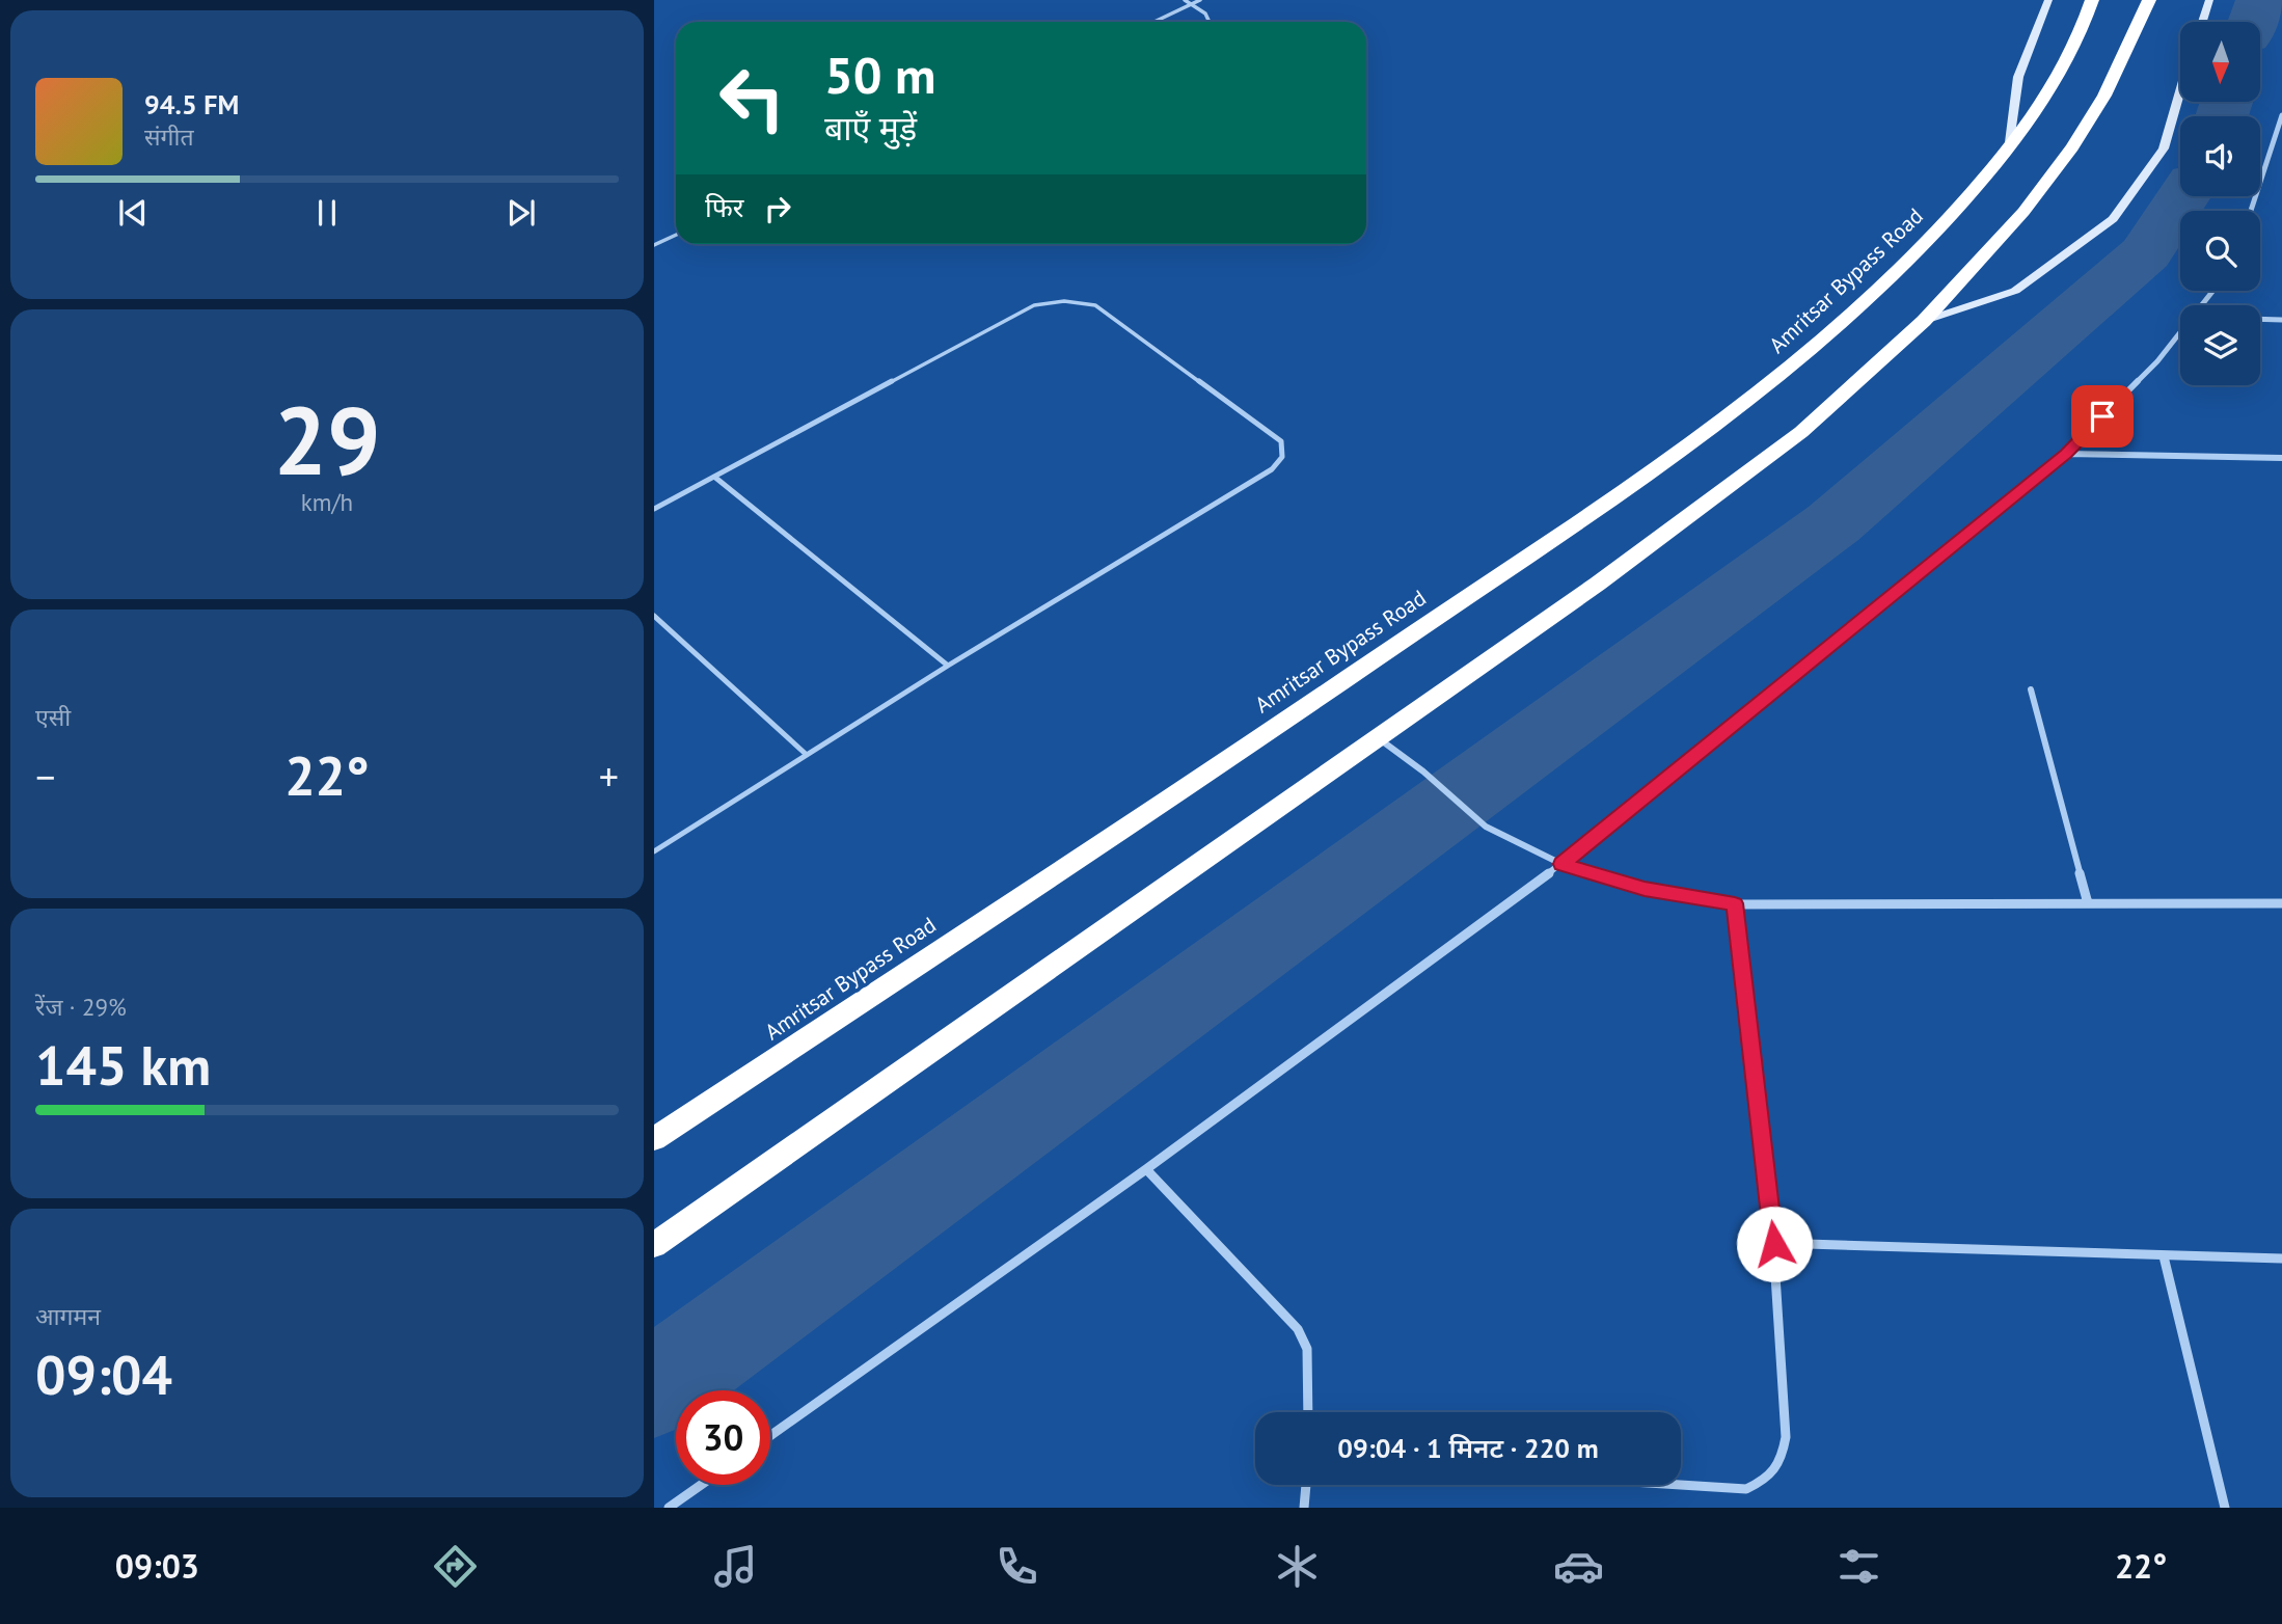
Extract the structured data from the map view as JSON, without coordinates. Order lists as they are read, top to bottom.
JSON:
{
  "streets": {
    "highway": ["Amritsar Bypass Road"]
  },
  "north": "bottom",
  "page": {
    "turn": ["50 m", "बाएँ मुड़ें"],
    "song": ["94.5 FM", "संगीत"],
    "then": "फिर",
    "tile": [
      ["29", "km/h"],
      "एसी",
      ["रेंज · 29%", "145 km"],
      ["आगमन", "09:04"]
    ],
    "heat": ["−", "22°", "+"],
    "limit": "30",
    "trip": "09:04 · 1 मिनट · 220 m",
    "tabs": ["09:03", "22°"]
  }
}
